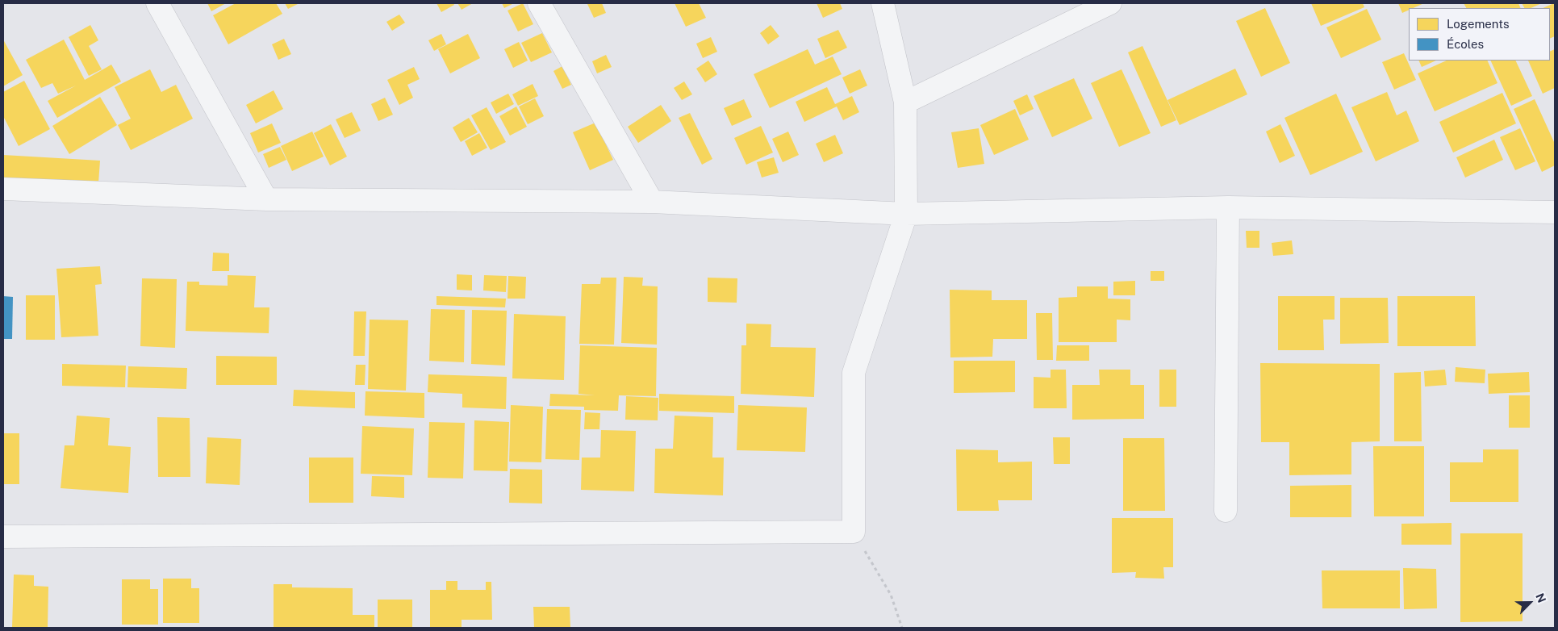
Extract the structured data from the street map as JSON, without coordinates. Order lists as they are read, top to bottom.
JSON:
{
  "legend": ["Logements", "Écoles"],
  "north": "top right"
}
